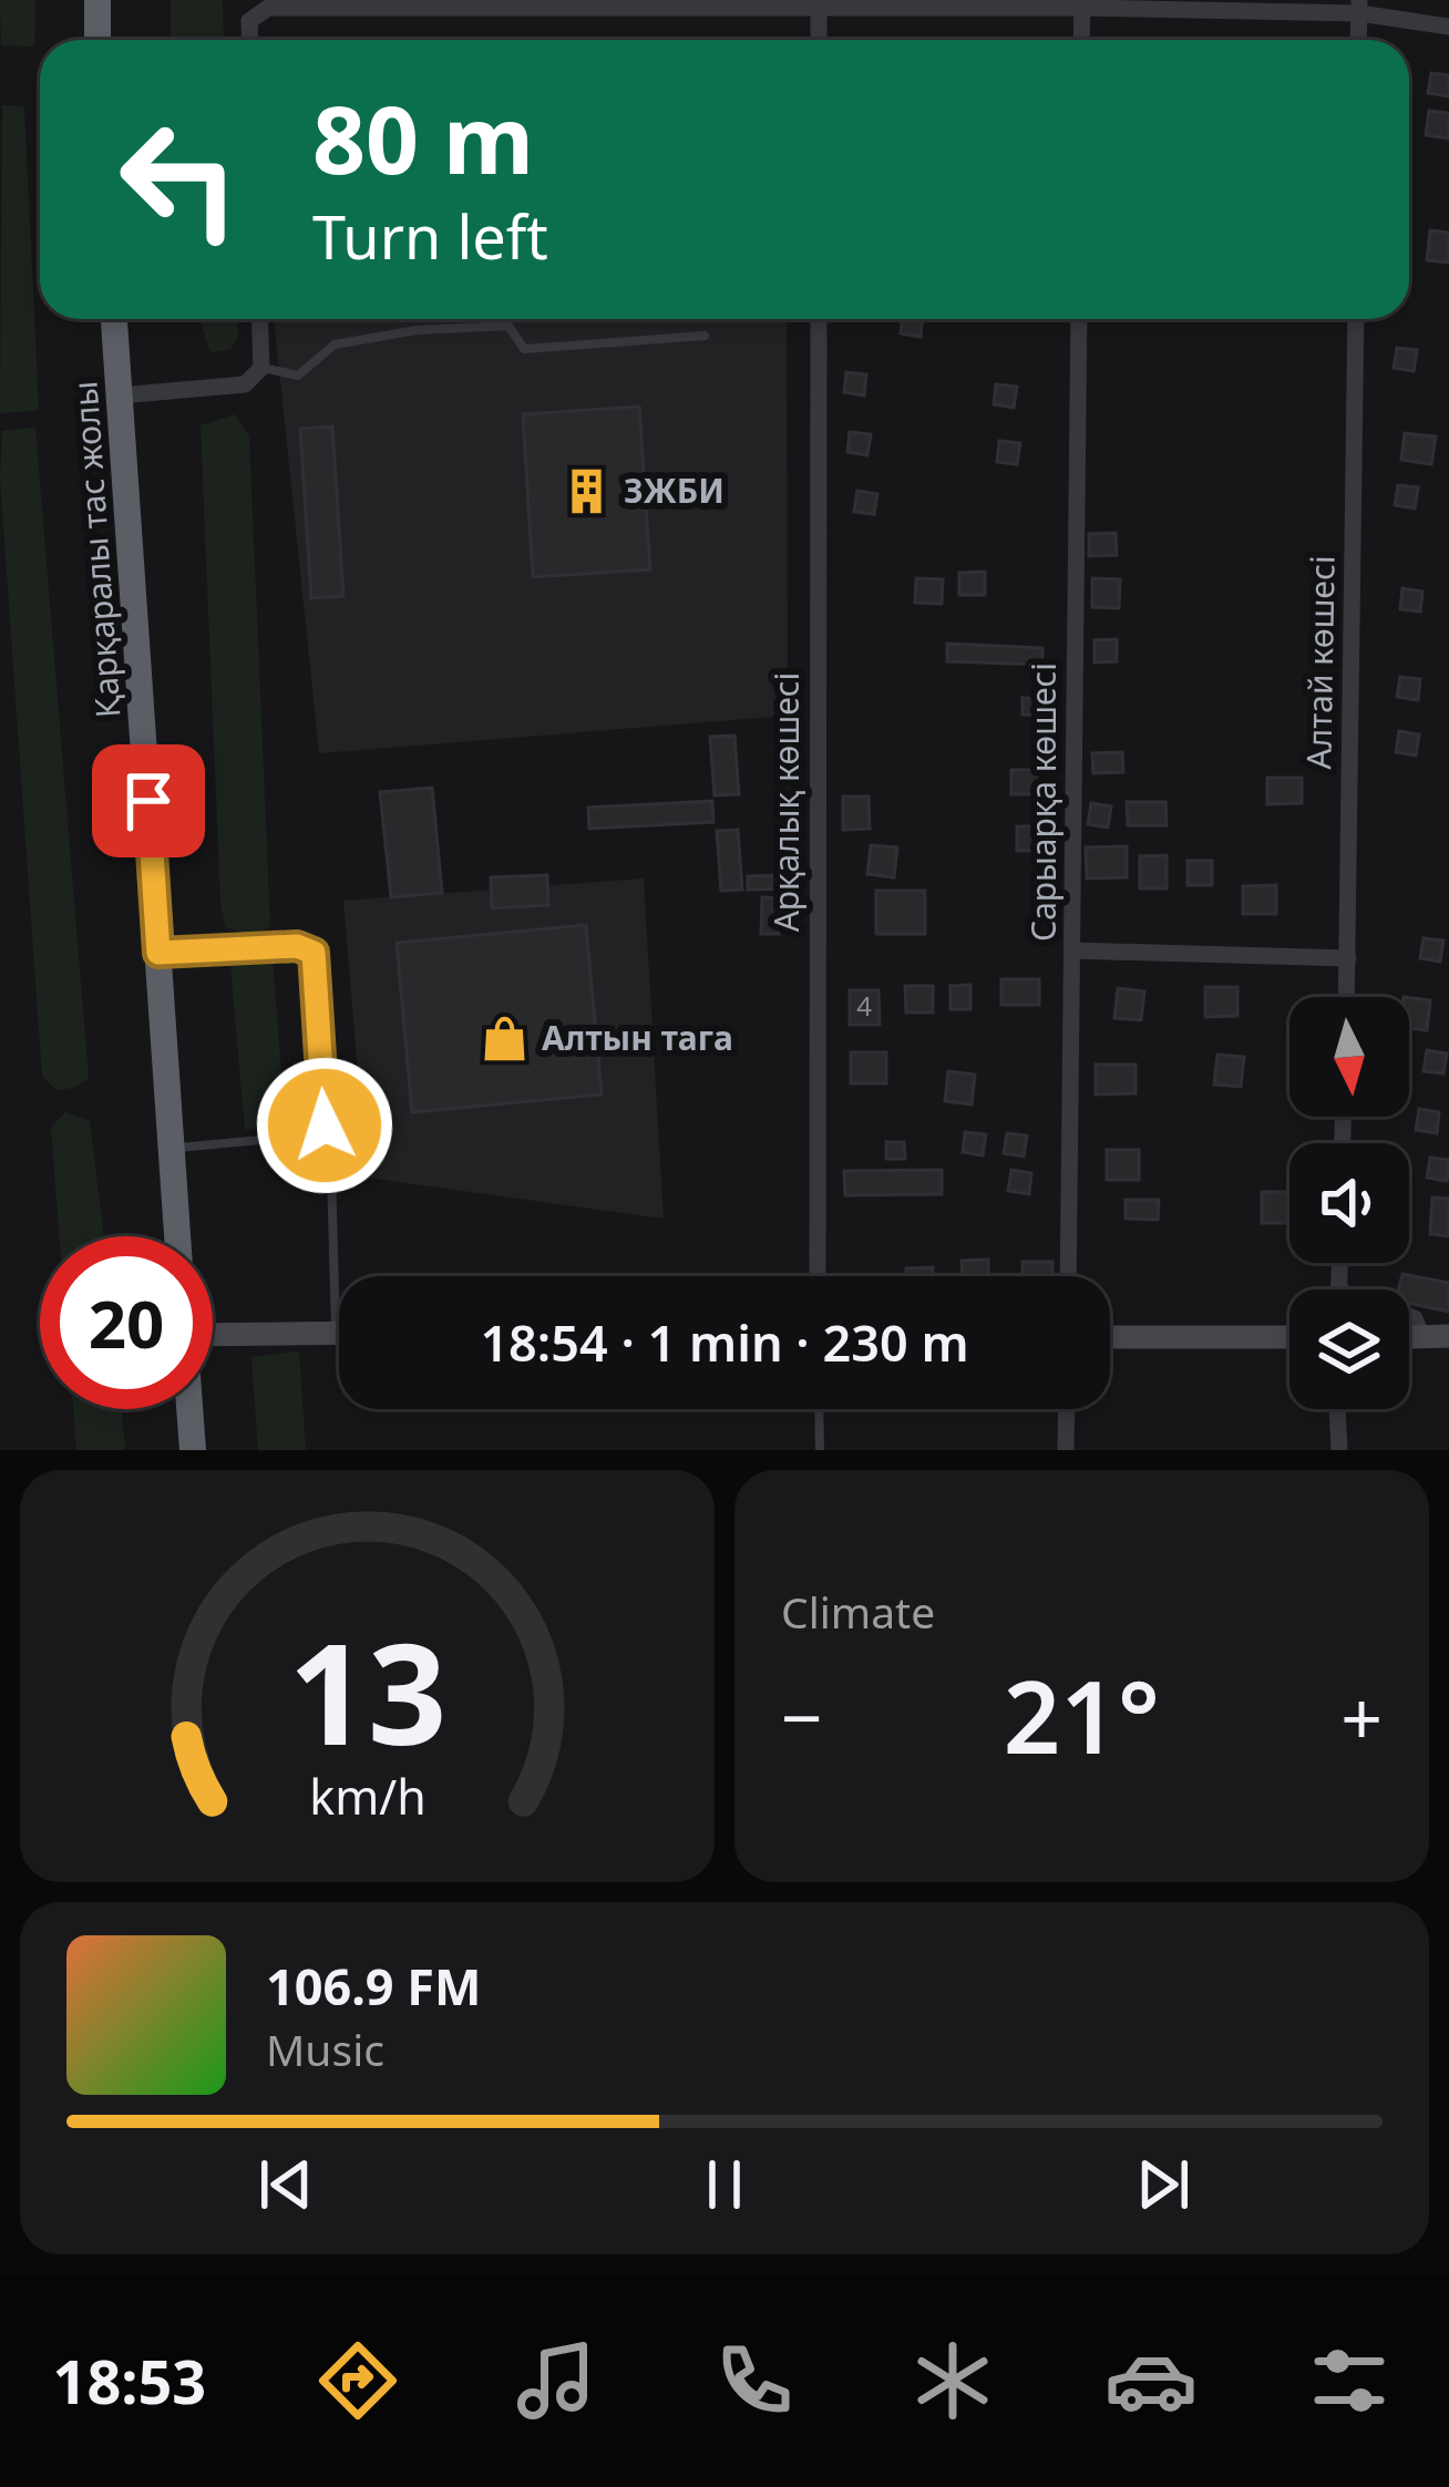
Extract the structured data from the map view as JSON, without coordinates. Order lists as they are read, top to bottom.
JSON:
{
  "streets": {
    "highway": ["Қарқаралы тас жолы"],
    "street": ["Алтай көшесі", "Арқалық көшесі", "Сарыарқа көшесі"]
  },
  "places": {
    "building": ["ЗЖБИ"],
    "shop": ["Алтын тага"]
  },
  "house_numbers": ["4"],
  "north": "bottom",
  "page": {
    "turn": ["80 m", "Turn left"],
    "limit": "20",
    "trip": "18:54 · 1 min · 230 m",
    "tile": "Climate",
    "heat": ["−", "21°", "+"],
    "song": ["106.9 FM", "Music"],
    "tabs": "18:53",
    "gauge": ["13", "km/h"]
  }
}
